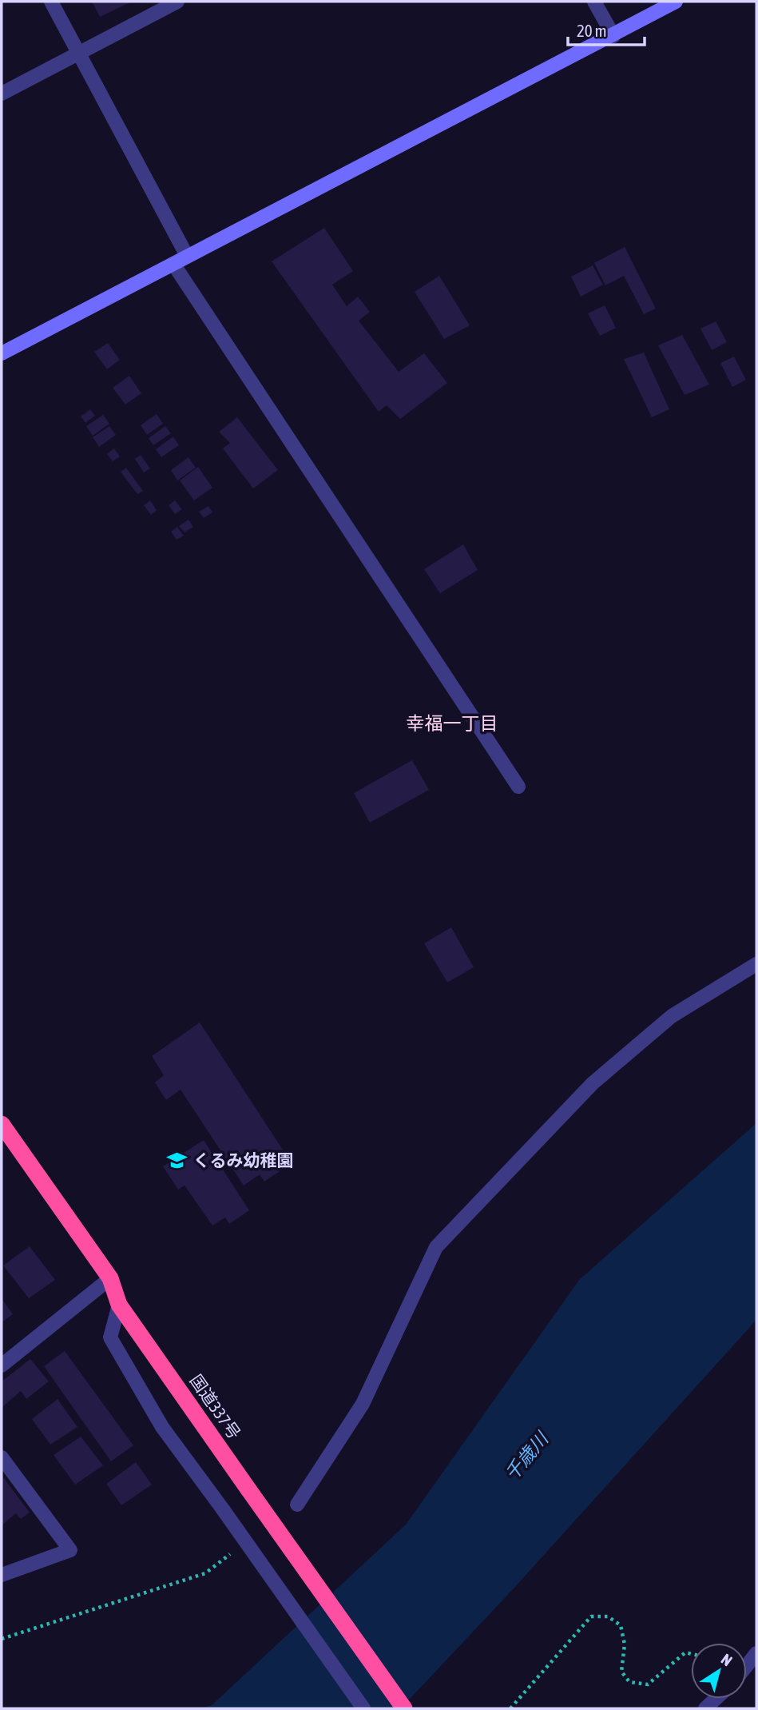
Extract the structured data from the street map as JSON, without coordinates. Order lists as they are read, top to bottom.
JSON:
{
  "streets": {
    "highway": ["国道337号"]
  },
  "districts": ["幸福一丁目"],
  "water": ["千歳川"],
  "places": {
    "school or university": ["くるみ幼稚園"]
  },
  "scale_bar": "20 m",
  "north": "top right"
}
